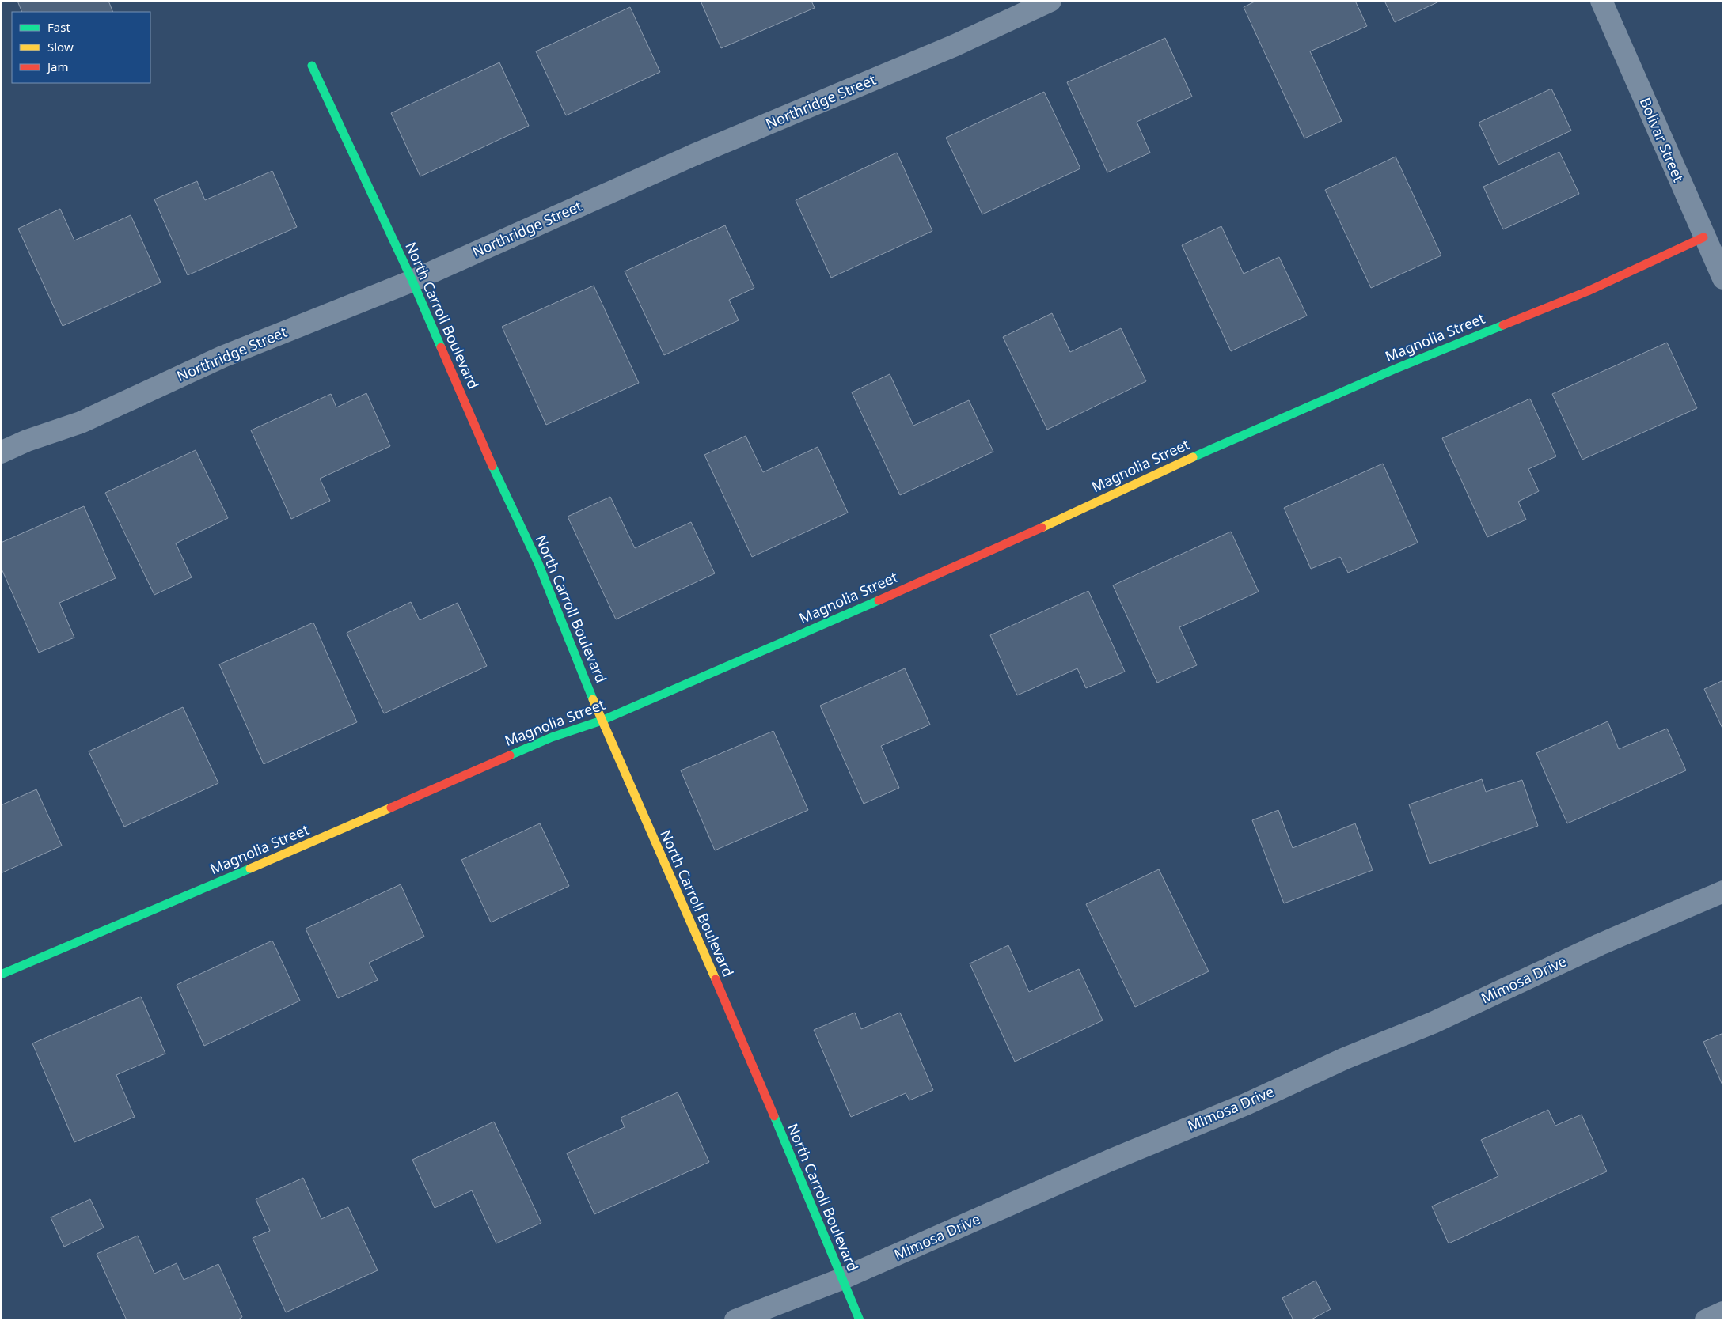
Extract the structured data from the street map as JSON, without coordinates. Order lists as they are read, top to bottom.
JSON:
{
  "streets": {
    "street": [
      "Northridge Street",
      "Bolivar Street",
      "North Carroll Boulevard",
      "Magnolia Street",
      "Mimosa Drive"
    ]
  },
  "crossings": [
    ["Northridge Street", "North Carroll Boulevard"],
    ["Bolivar Street", "Magnolia Street"],
    ["North Carroll Boulevard", "Magnolia Street"],
    ["North Carroll Boulevard", "Mimosa Drive"]
  ],
  "legend": ["Fast", "Slow", "Jam"]
}
